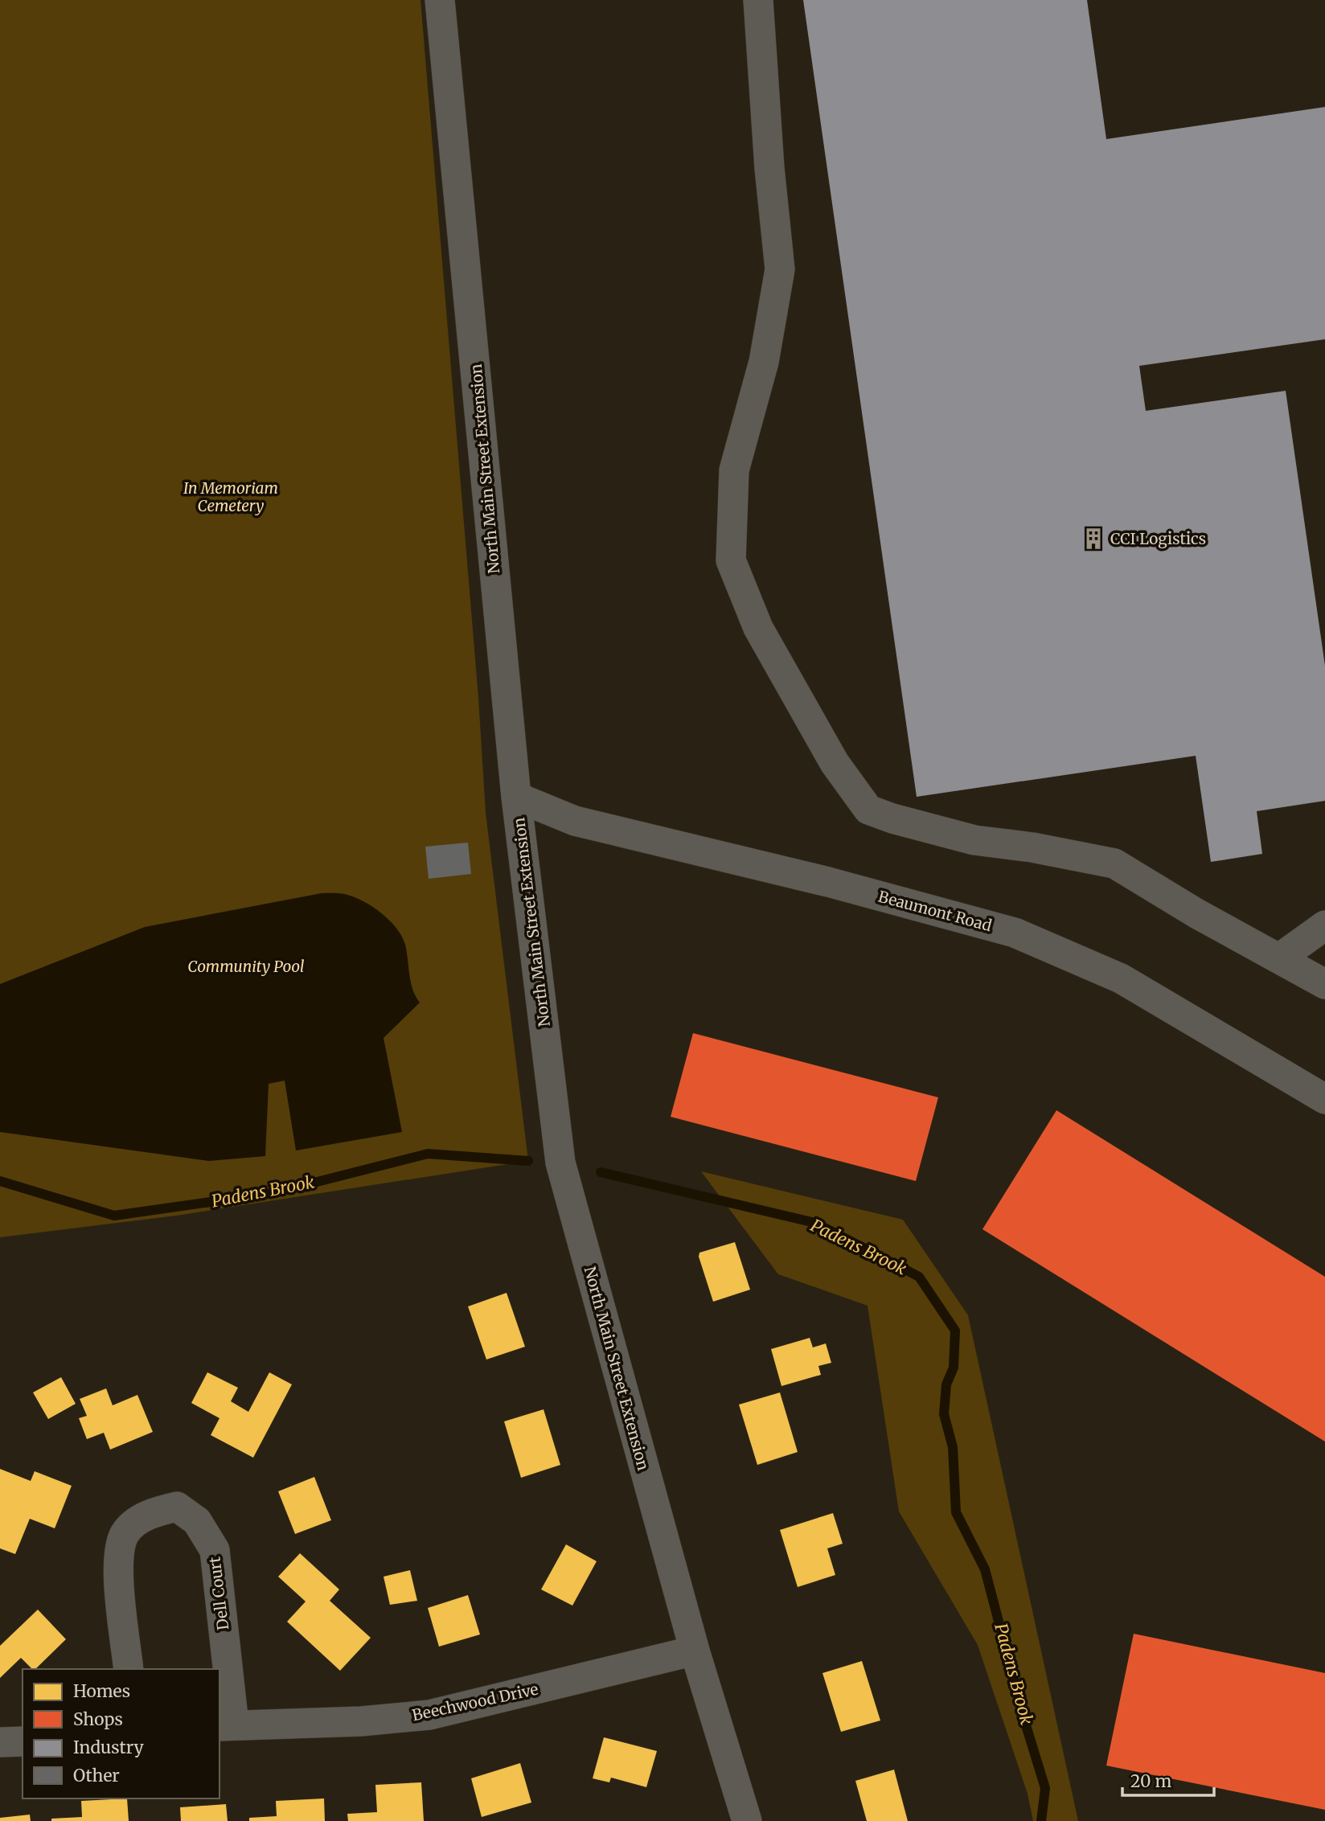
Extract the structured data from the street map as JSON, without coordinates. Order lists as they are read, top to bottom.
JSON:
{
  "streets": {
    "street": [
      "North Main Street Extension",
      "Beaumont Road",
      "Dell Court",
      "Beechwood Drive"
    ]
  },
  "crossings": [
    ["North Main Street Extension", "Beaumont Road"],
    ["North Main Street Extension", "Beechwood Drive"],
    ["Dell Court", "Beechwood Drive"]
  ],
  "water": ["Padens Brook"],
  "parks": ["In Memoriam Cemetery", "Community Pool"],
  "places": {
    "building": ["CCI Logistics"]
  },
  "legend": [
    "Homes",
    "Shops",
    "Industry",
    "Other"
  ],
  "scale_bar": "20 m"
}
